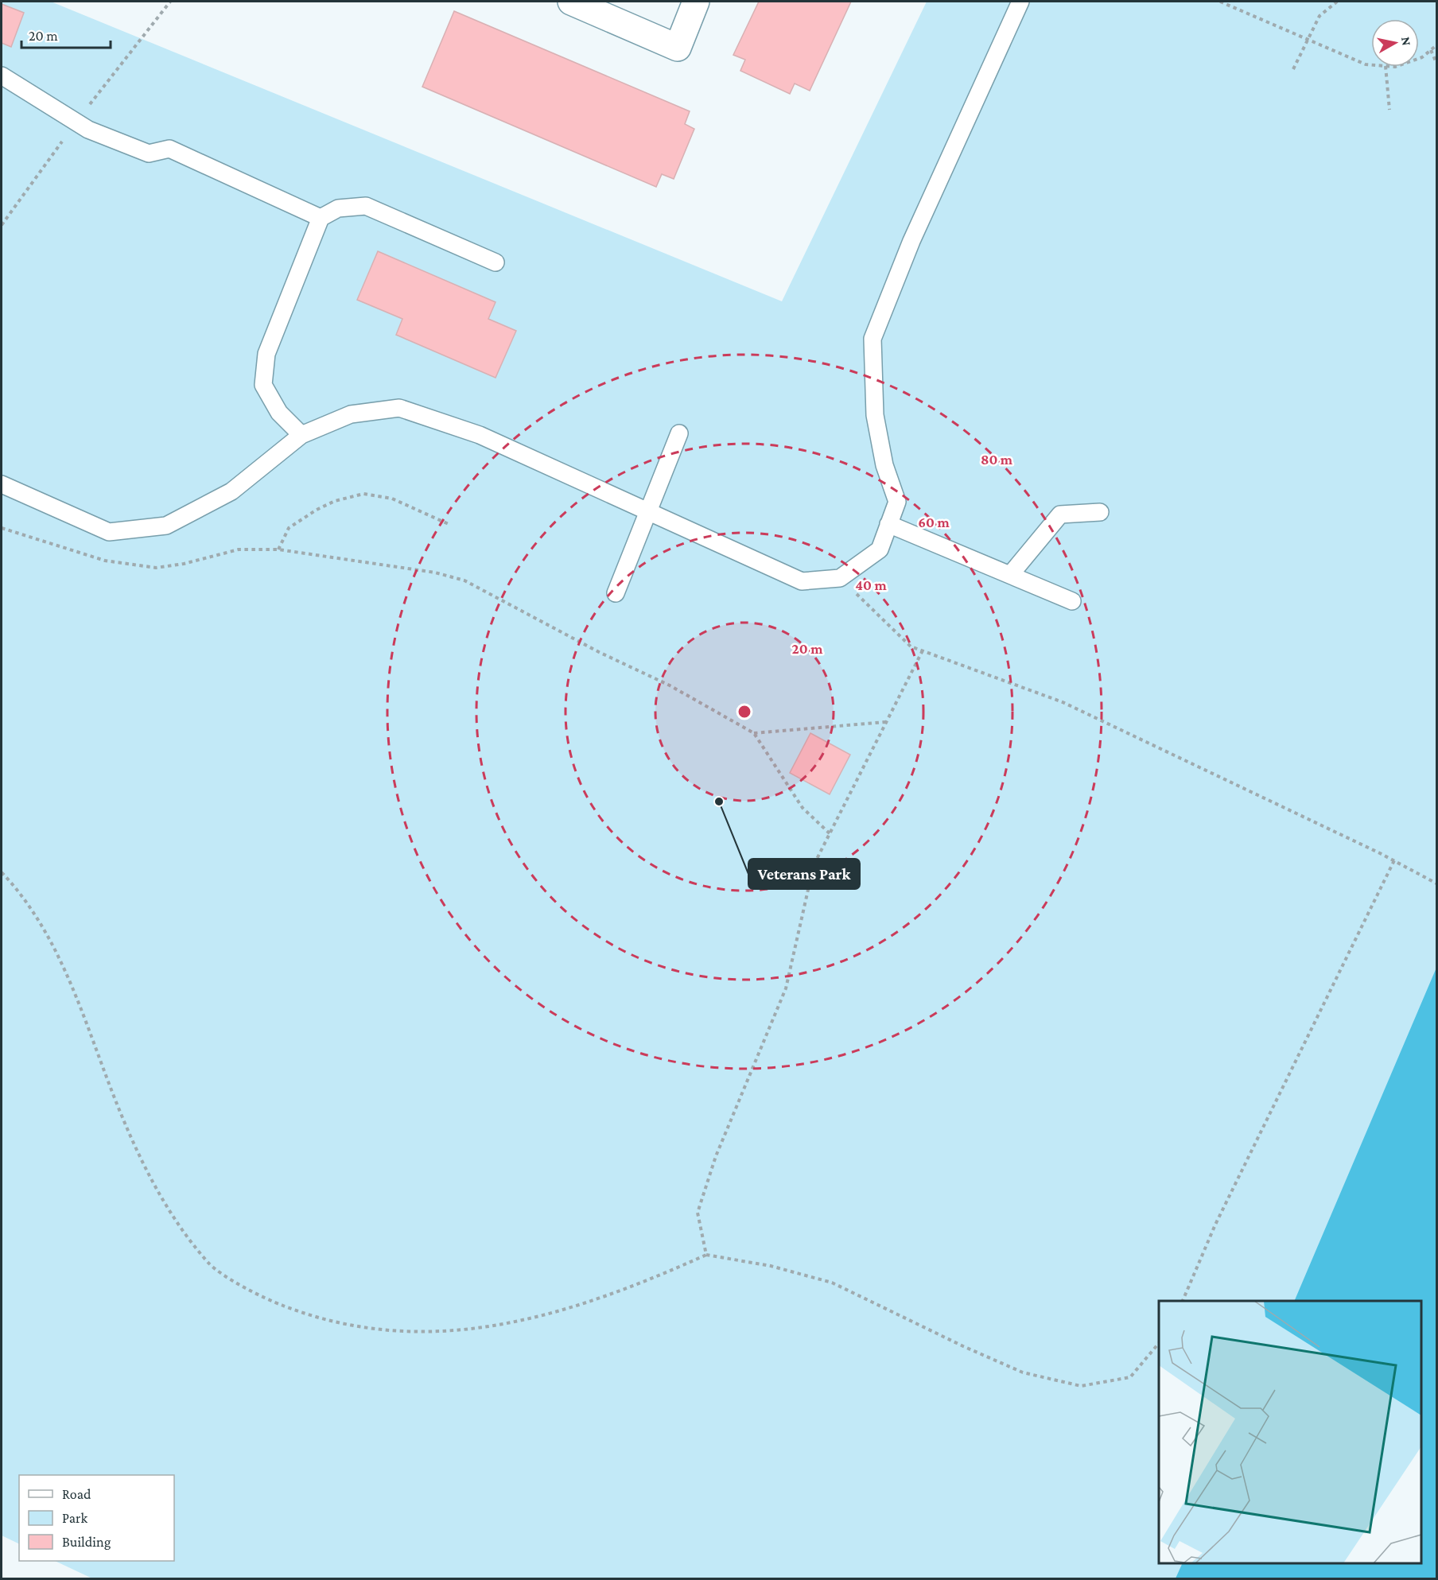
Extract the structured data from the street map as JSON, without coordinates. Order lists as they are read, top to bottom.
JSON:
{
  "places": ["Veterans Park"],
  "legend": ["Road", "Park", "Building"],
  "scale_bar": "20 m",
  "north": "right",
  "rings": [
    "80 m",
    "60 m",
    "40 m",
    "20 m"
  ]
}
